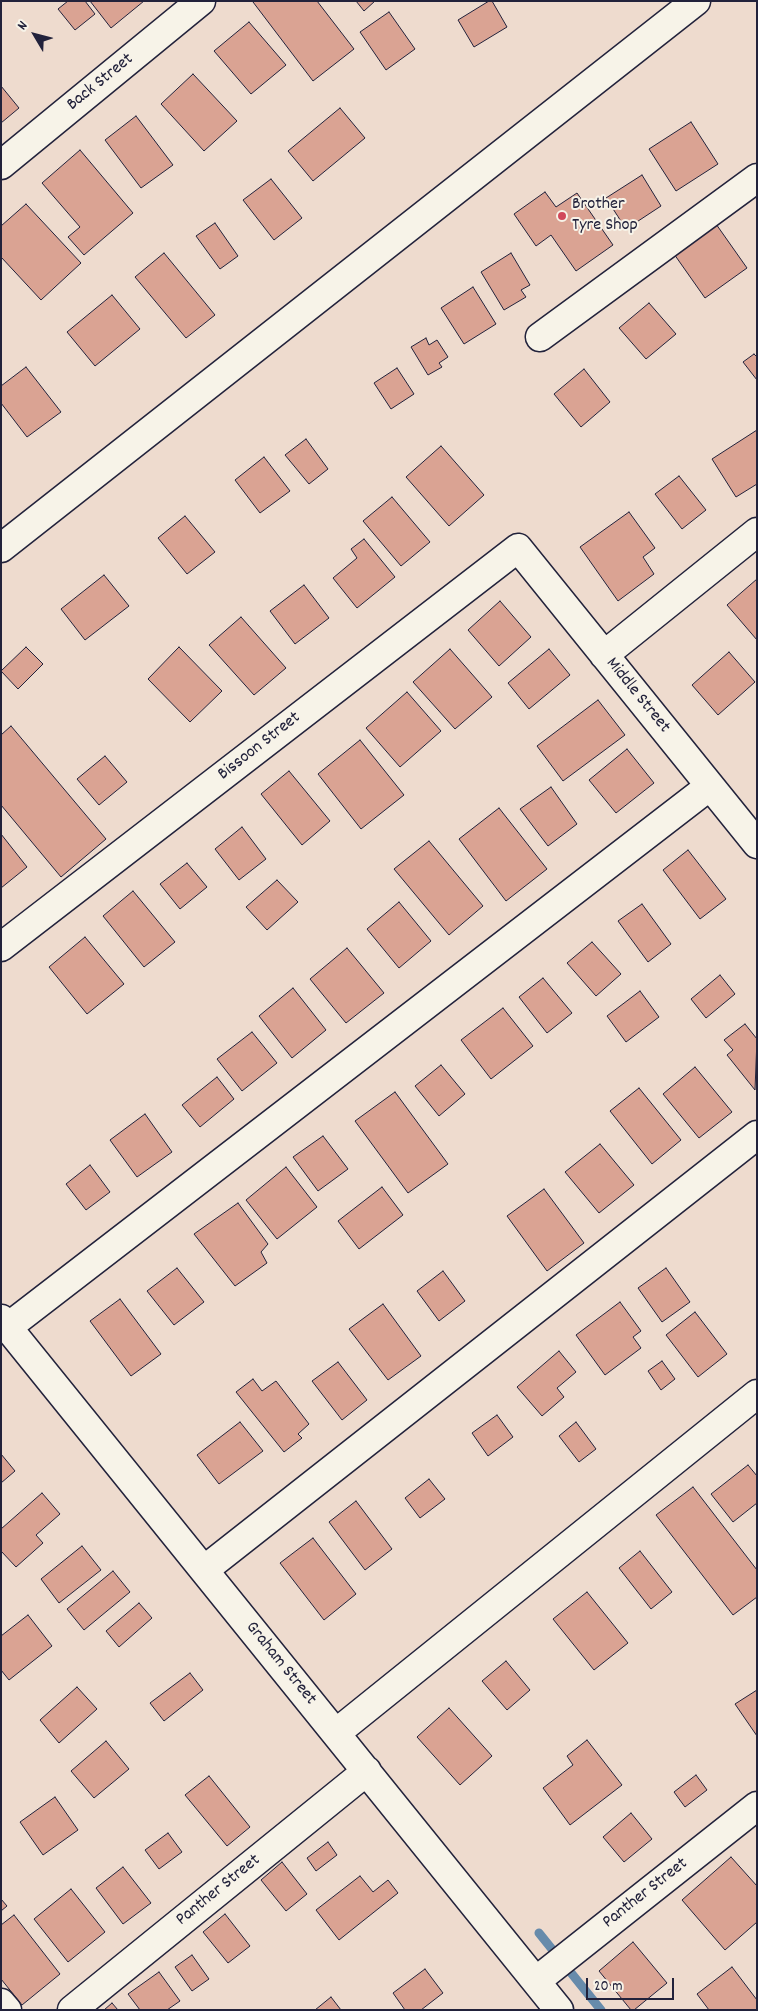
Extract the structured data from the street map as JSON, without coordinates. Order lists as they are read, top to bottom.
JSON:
{
  "streets": {
    "street": [
      "Back Street",
      "Middle Street",
      "Bissoon Street",
      "Graham Street",
      "Panther Street"
    ]
  },
  "crossings": [
    ["Middle Street", "Bissoon Street"],
    ["Graham Street", "Panther Street"]
  ],
  "places": ["Brother Tyre Shop"],
  "scale_bar": "20 m",
  "north": "top left"
}
